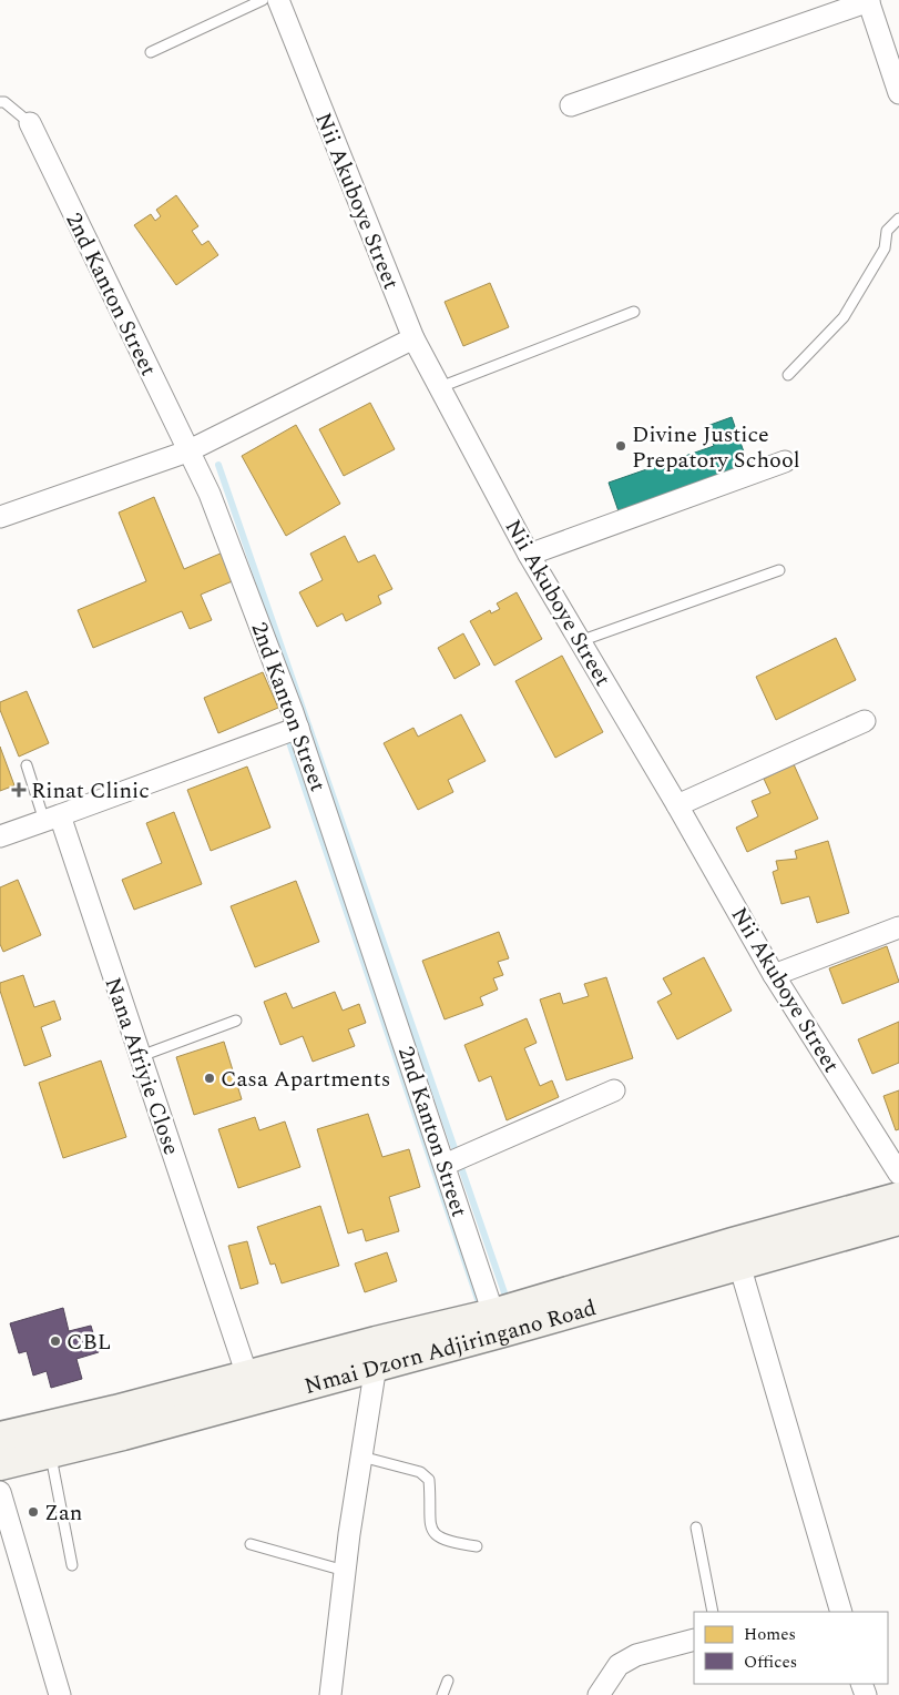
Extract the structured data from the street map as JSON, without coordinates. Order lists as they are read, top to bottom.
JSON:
{
  "streets": {
    "main road": ["Nmai Dzorn Adjiringano Road"],
    "street": ["Nii Akuboye Street", "2nd Kanton Street", "Nana Afriyie Close"]
  },
  "crossings": [
    ["2nd Kanton Street", "Nmai Dzorn Adjiringano Road"],
    ["Nana Afriyie Close", "Nmai Dzorn Adjiringano Road"]
  ],
  "places": {
    "other": [
      "Divine Justice Prepatory School",
      "Casa Apartments",
      "CBL",
      "Zan"
    ],
    "health": ["Rinat Clinic"]
  },
  "legend": ["Homes", "Offices"]
}
